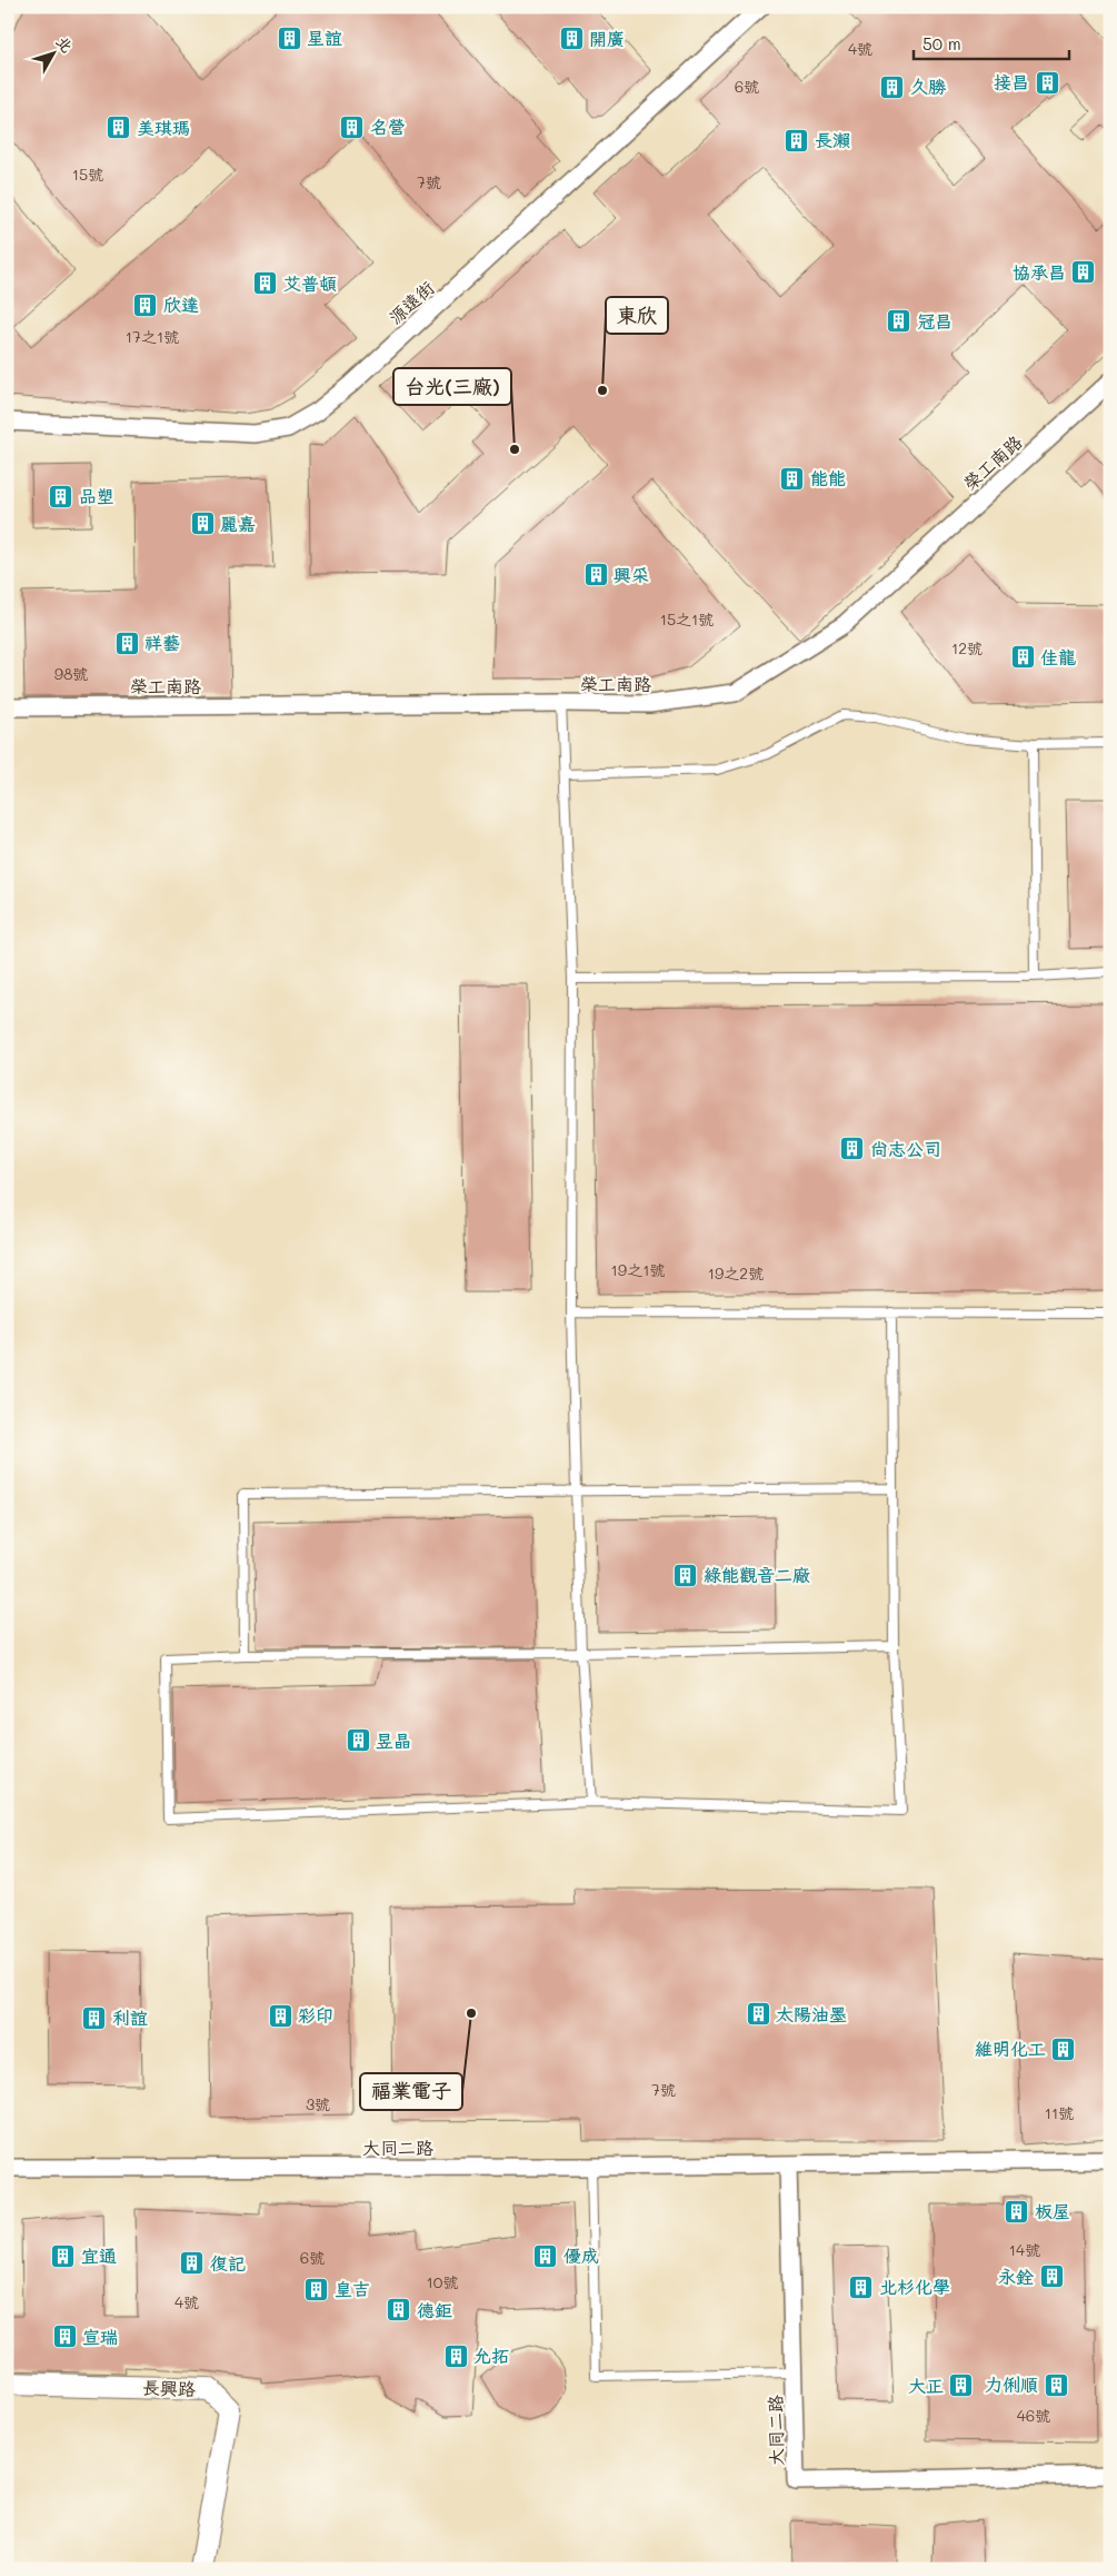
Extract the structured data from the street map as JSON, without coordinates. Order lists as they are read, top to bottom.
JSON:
{
  "streets": {
    "street": [
      "源遠街",
      "榮工南路",
      "大同二路",
      "長興路"
    ]
  },
  "places": {
    "building": [
      "星誼",
      "開廣",
      "接昌",
      "久勝",
      "名營",
      "美琪瑪",
      "長瀨",
      "協承昌",
      "艾普頓",
      "欣達",
      "冠昌",
      "能能",
      "品塑",
      "麗嘉",
      "興采",
      "祥藝",
      "佳龍",
      "尚志公司",
      "綠能觀音二廠",
      "昱晶",
      "太陽油墨",
      "彩印",
      "利誼",
      "維明化工",
      "板屋",
      "宜通",
      "優成",
      "復記",
      "永銓",
      "北杉化學",
      "皇吉",
      "德鉅",
      "宣瑞",
      "允拓",
      "力俐順",
      "大正"
    ],
    "other": ["東欣", "台光(三廠)", "福業電子"]
  },
  "house_numbers": [
    "4號",
    "6號",
    "15號",
    "7號",
    "17之1號",
    "15之1號",
    "12號",
    "98號",
    "19之1號",
    "19之2號",
    "7號",
    "3號",
    "11號",
    "14號",
    "6號",
    "10號",
    "4號",
    "46號"
  ],
  "scale_bar": "50 m",
  "north": "top right"
}
